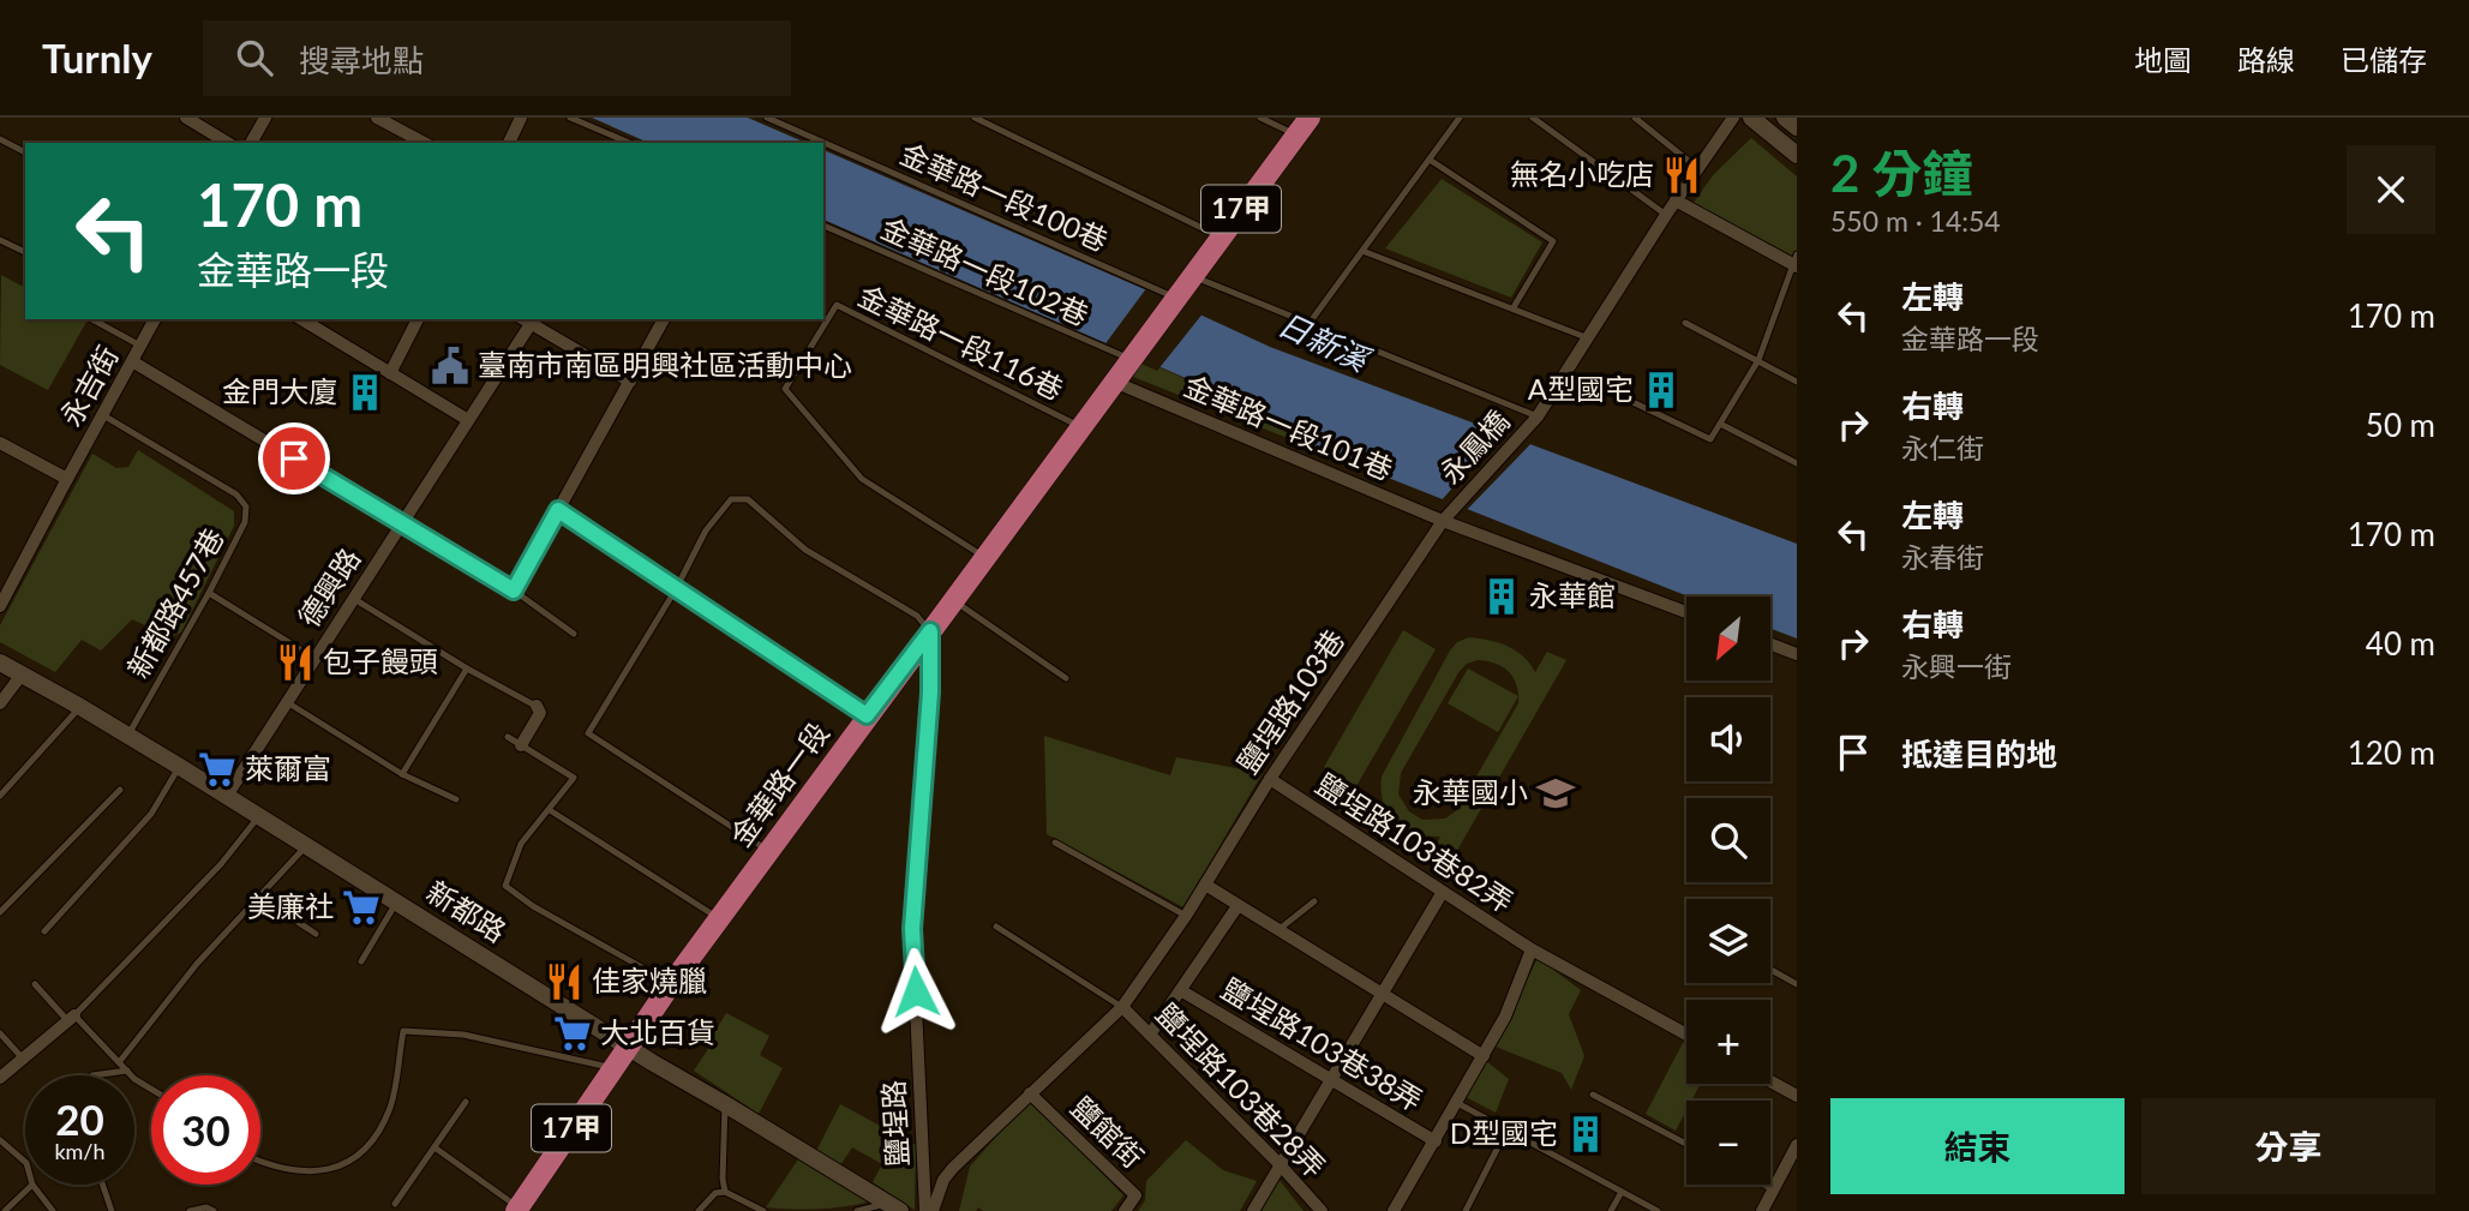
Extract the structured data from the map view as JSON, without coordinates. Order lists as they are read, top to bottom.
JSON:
{
  "streets": {
    "main road": ["17甲", "金華路一段"],
    "street": [
      "永吉街",
      "金華路一段101巷",
      "永鳳橋",
      "德興路",
      "鹽埕路103巷",
      "鹽埕路103巷82弄",
      "新都路",
      "鹽埕路103巷38弄",
      "鹽埕路103巷28弄",
      "鹽埕路",
      "鹽館街"
    ],
    "lane": [
      "金華路一段100巷",
      "金華路一段102巷",
      "金華路一段116巷",
      "新都路457巷"
    ]
  },
  "crossings": [
    ["金華路一段100巷", "17甲"],
    ["17甲", "金華路一段102巷"],
    ["17甲", "金華路一段"],
    ["金華路一段102巷", "金華路一段"],
    ["金華路一段116巷", "金華路一段"],
    ["永吉街", "新都路457巷"],
    ["金華路一段101巷", "永鳳橋"],
    ["金華路一段101巷", "鹽埕路103巷"],
    ["金華路一段101巷", "金華路一段"],
    ["永鳳橋", "鹽埕路103巷"],
    ["德興路", "新都路"],
    ["新都路457巷", "新都路"],
    ["鹽埕路103巷", "鹽埕路103巷82弄"],
    ["鹽埕路103巷", "鹽埕路103巷28弄"],
    ["鹽埕路103巷", "鹽館街"],
    ["金華路一段", "新都路"],
    ["金華路一段", "鹽埕路"]
  ],
  "water": ["日新溪"],
  "places": {
    "restaurant": ["無名小吃店", "包子饅頭", "佳家燒臘"],
    "public building": ["臺南市南區明興社區活動中心"],
    "building": [
      "A型國宅",
      "金門大廈",
      "永華館",
      "D型國宅"
    ],
    "supermarket": ["萊爾富", "美廉社", "大北百貨"],
    "school or university": ["永華國小"]
  },
  "north": "bottom left",
  "page": {
    "header": "Turnly",
    "search": "搜尋地點",
    "nav": ["地圖", "路線", "已儲存"],
    "heading": ["2 分鐘", "550 m · 14:54"],
    "turn": ["170 m", "金華路一段"],
    "list": [
      {
        "name": "左轉",
        "note": "金華路一段",
        "value": "170 m"
      },
      {
        "name": "右轉",
        "note": "永仁街",
        "value": "50 m"
      },
      {
        "name": "左轉",
        "note": "永春街",
        "value": "170 m"
      },
      {
        "name": "右轉",
        "note": "永興一街",
        "value": "40 m"
      },
      {
        "name": "抵達目的地",
        "value": "120 m"
      }
    ],
    "map_buttons": ["+", "−"],
    "speed": "20 km/h",
    "limit": "30",
    "buttons": ["結束", "分享"]
  }
}
